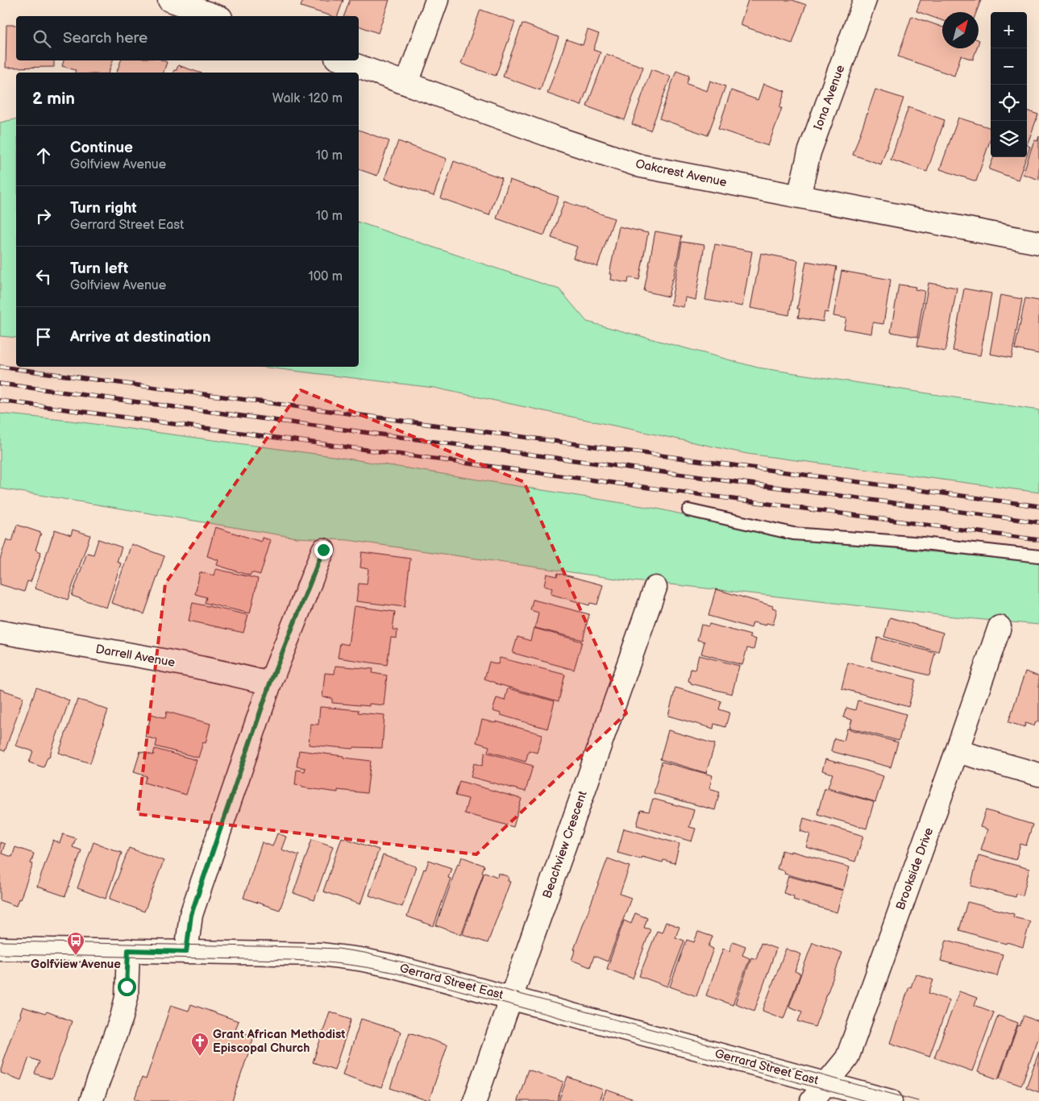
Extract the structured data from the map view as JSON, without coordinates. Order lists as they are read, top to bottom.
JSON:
{
  "streets": {
    "street": [
      "Iona Avenue",
      "Oakcrest Avenue",
      "Darrell Avenue",
      "Beachview Crescent",
      "Brookside Drive",
      "Gerrard Street East"
    ]
  },
  "crossings": [
    ["Iona Avenue", "Oakcrest Avenue"],
    ["Beachview Crescent", "Gerrard Street East"],
    ["Brookside Drive", "Gerrard Street East"]
  ],
  "places": {
    "bus stop": ["Golfview Avenue"],
    "church": ["Grant African Methodist Episcopal Church"]
  },
  "north": "top right",
  "page": {
    "map_buttons": ["+", "−"],
    "search": "Search here",
    "heading": ["2 min", "Walk · 120 m"],
    "list": [
      ["Continue", "Golfview Avenue", "10 m"],
      ["Turn right", "Gerrard Street East", "10 m"],
      ["Turn left", "Golfview Avenue", "100 m"],
      "Arrive at destination"
    ]
  }
}
